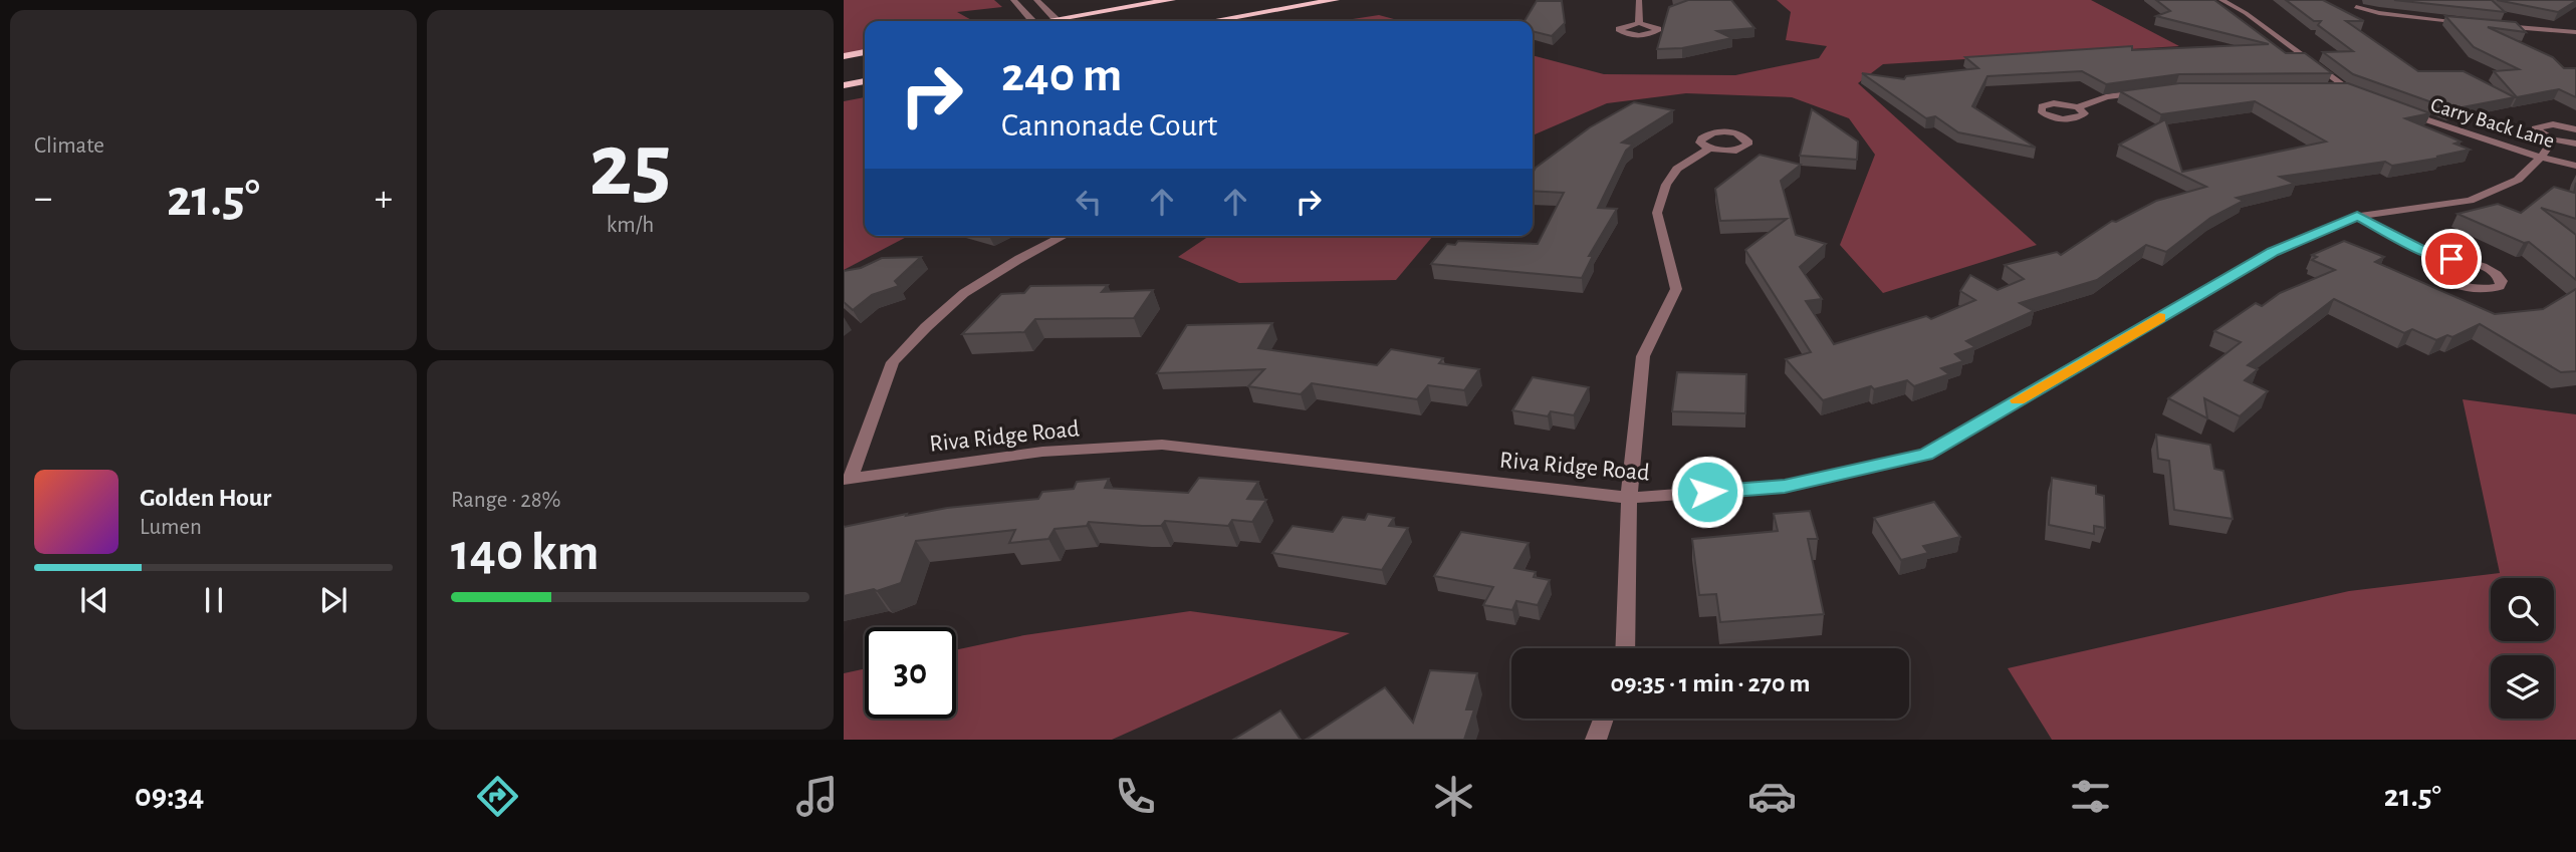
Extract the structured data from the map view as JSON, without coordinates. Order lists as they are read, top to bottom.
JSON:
{
  "streets": {
    "street": ["Carry Back Lane", "Riva Ridge Road"]
  },
  "crossings": [
    ["Carry Back Lane", "Riva Ridge Road"]
  ],
  "page": {
    "tile": [
      "Climate",
      ["25", "km/h"],
      ["Range · 28%", "140 km"]
    ],
    "turn": ["240 m", "Cannonade Court"],
    "heat": ["−", "21.5°", "+"],
    "song": ["Golden Hour", "Lumen"],
    "limit": "30",
    "trip": "09:35 · 1 min · 270 m",
    "tabs": ["09:34", "21.5°"]
  }
}
